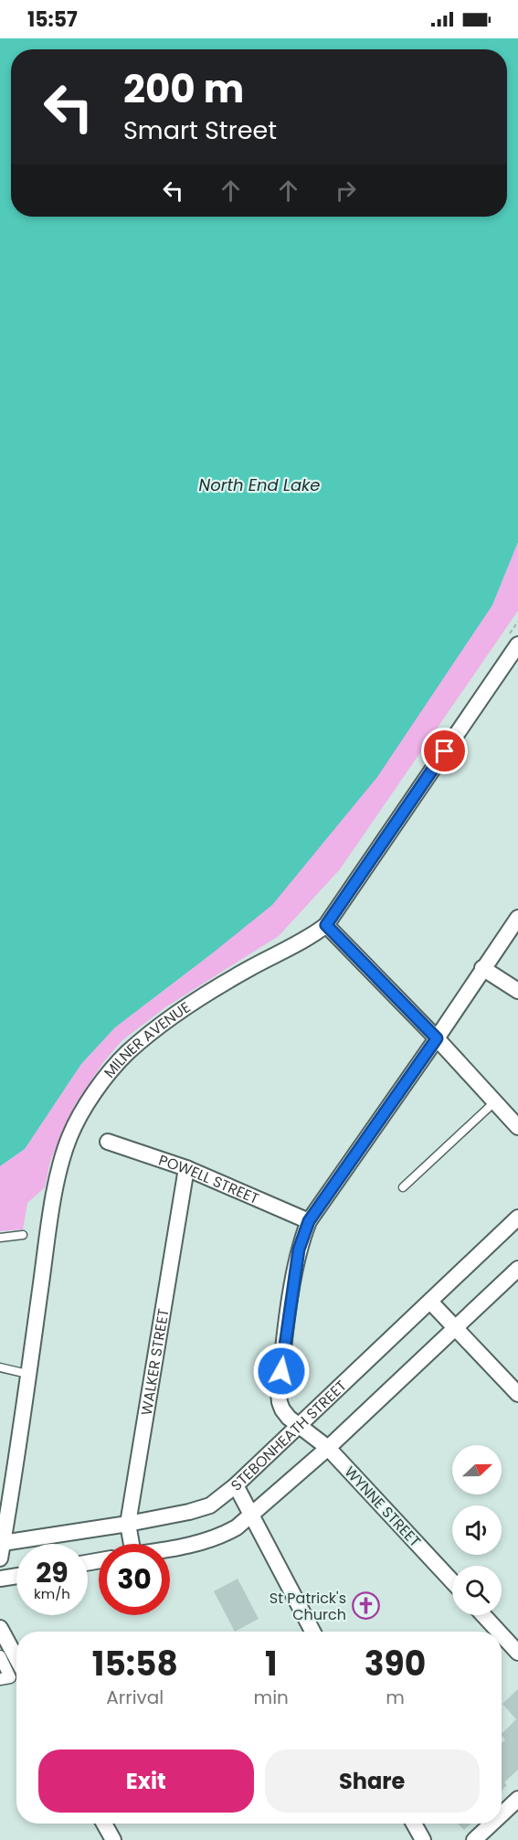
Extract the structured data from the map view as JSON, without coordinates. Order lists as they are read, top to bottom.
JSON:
{
  "streets": {
    "street": [
      "MILNER AVENUE",
      "POWELL STREET",
      "WALKER STREET",
      "STEBONHEATH STREET",
      "WYNNE STREET"
    ]
  },
  "crossings": [
    ["MILNER AVENUE", "STEBONHEATH STREET"],
    ["POWELL STREET", "WALKER STREET"],
    ["POWELL STREET", "WYNNE STREET"],
    ["WALKER STREET", "STEBONHEATH STREET"],
    ["STEBONHEATH STREET", "WYNNE STREET"]
  ],
  "water": ["North End Lake"],
  "places": {
    "church": ["St Patrick's Church"]
  },
  "north": "right",
  "page": {
    "status": "15:57",
    "turn": ["200 m", "Smart Street"],
    "speed": "29 km/h",
    "limit": "30",
    "eta": [
      "15:58",
      "Arrival",
      "1",
      "min",
      "390",
      "m"
    ],
    "buttons": ["Exit", "Share"]
  }
}
